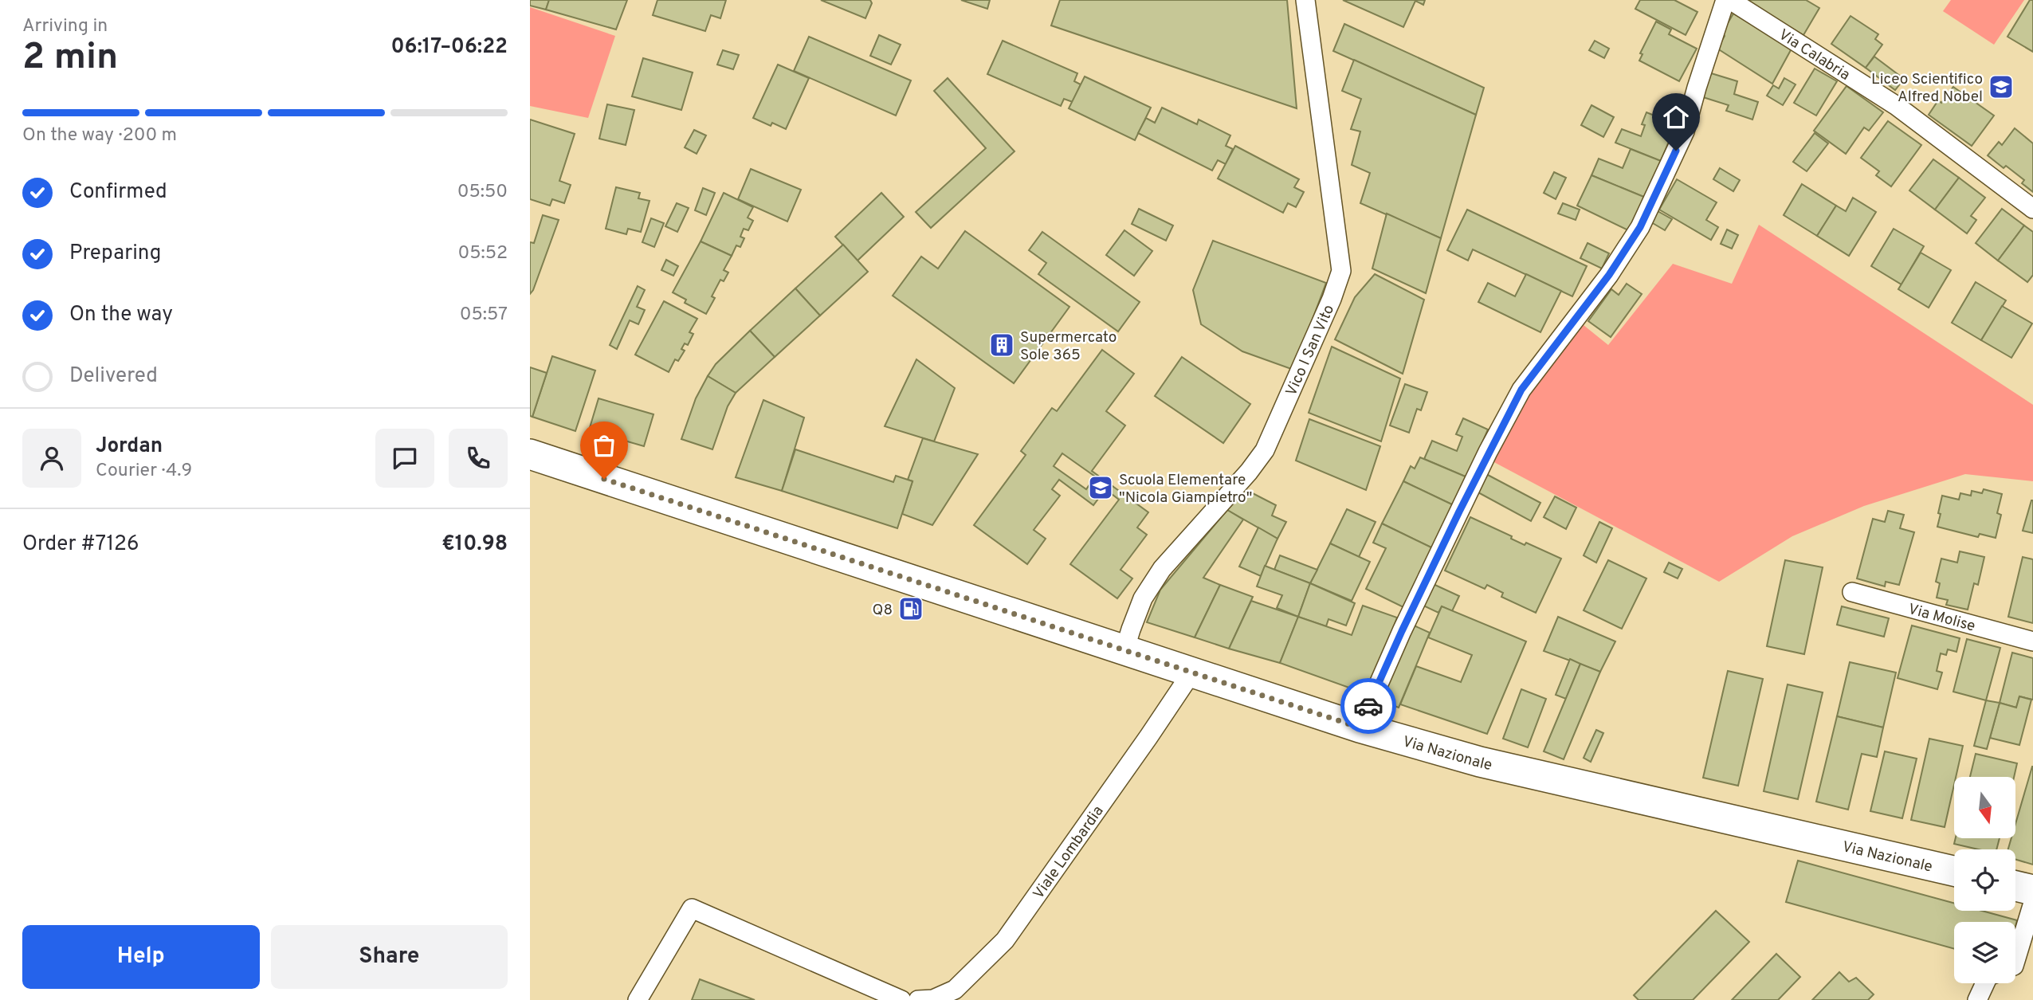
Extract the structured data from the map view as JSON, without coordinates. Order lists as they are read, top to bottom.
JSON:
{
  "streets": {
    "main road": ["Via Nazionale"],
    "street": [
      "Via Calabria",
      "Vico I San Vito",
      "Via Molise",
      "Viale Lombardia"
    ]
  },
  "crossings": [
    ["Vico I San Vito", "Via Nazionale"],
    ["Via Nazionale", "Viale Lombardia"]
  ],
  "places": {
    "school or university": ["Liceo Scientifico Alfred Nobel", "Scuola Elementare \"Nicola Giampietro\""],
    "building": ["Supermercato Sole 365"],
    "fuel station": ["Q8"]
  },
  "north": "bottom",
  "page": {
    "heading": ["2 min", "Arriving in", "06:17–06:22"],
    "panel": [
      "Jordan",
      "Courier · 4.9",
      "Order #7126",
      "€10.98"
    ],
    "bar": "On the way · 200 m",
    "list": [
      ["Confirmed", "05:50"],
      ["Preparing", "05:52"],
      ["On the way", "05:57"],
      "Delivered"
    ],
    "buttons": ["Help", "Share"]
  }
}
